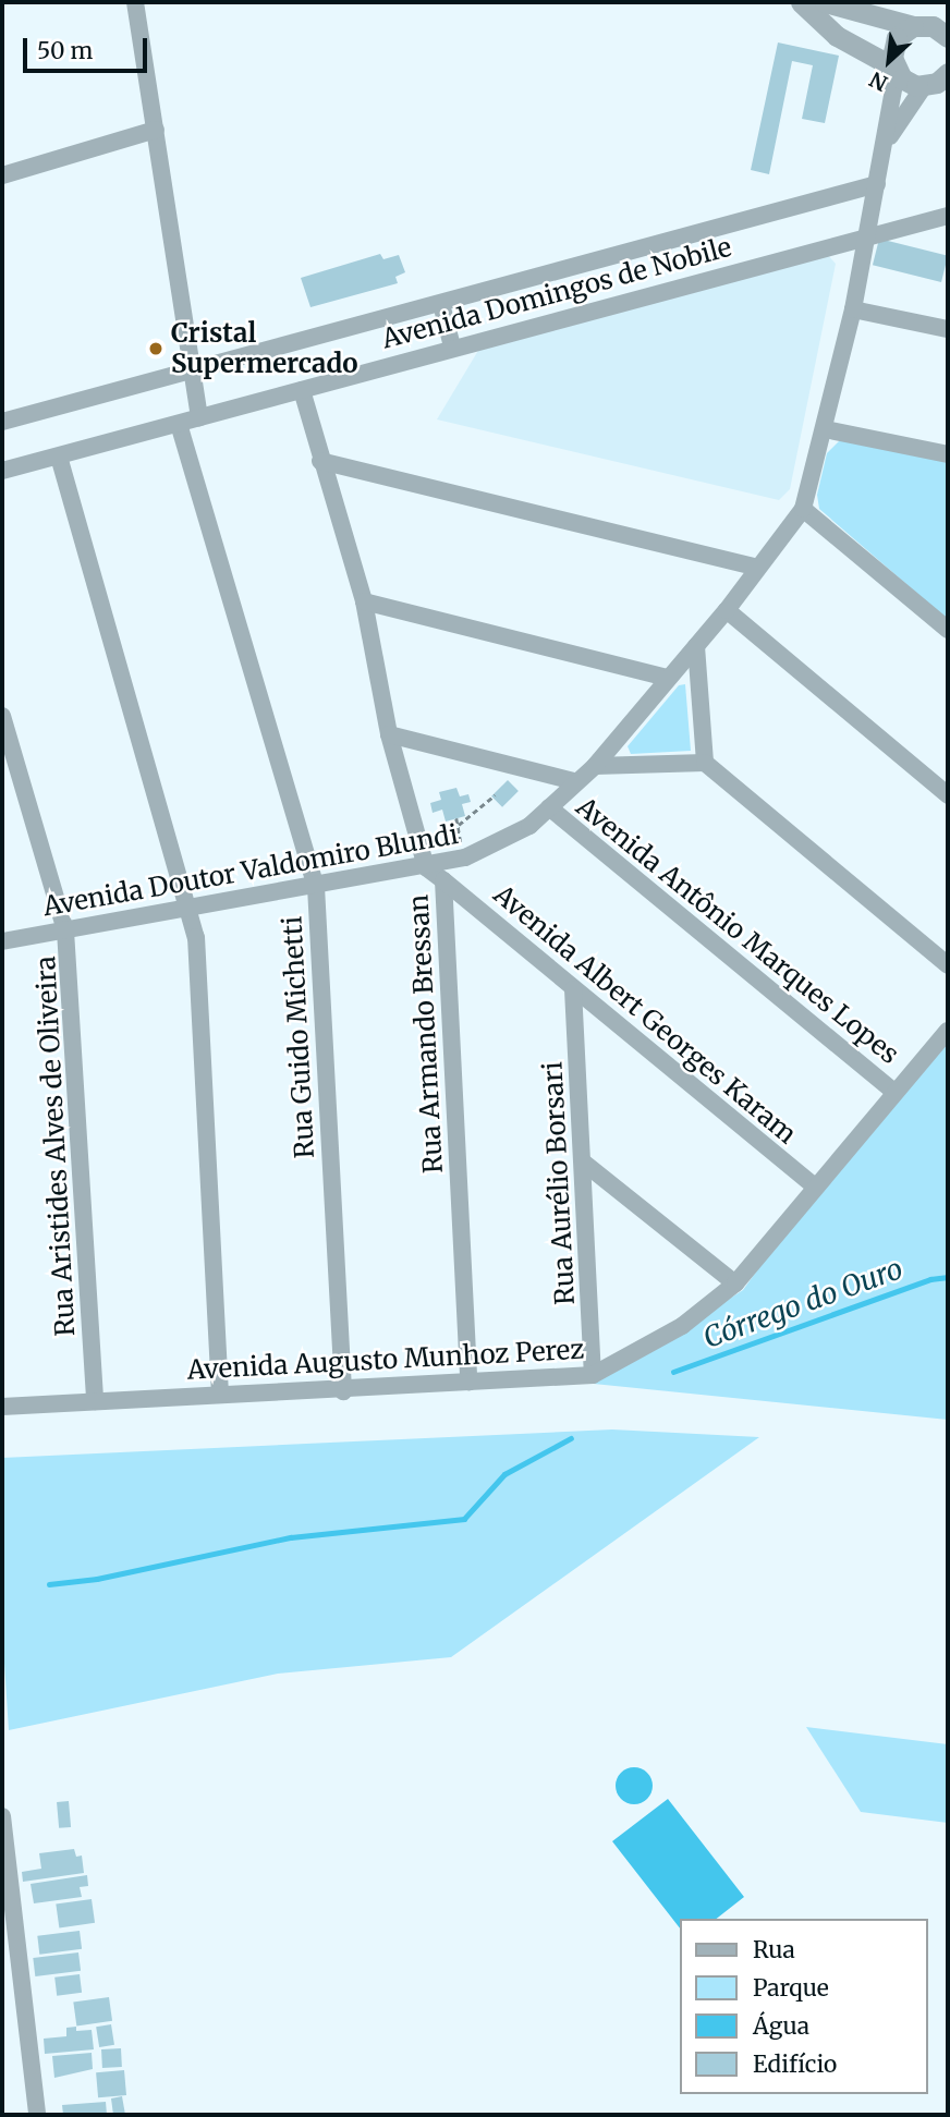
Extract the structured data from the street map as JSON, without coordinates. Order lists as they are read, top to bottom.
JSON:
{
  "streets": {
    "street": [
      "Avenida Domingos de Nobile",
      "Avenida Doutor Valdomiro Blundi",
      "Avenida Antônio Marques Lopes",
      "Avenida Albert Georges Karam",
      "Rua Armando Bressan",
      "Rua Guido Michetti",
      "Rua Aristides Alves de Oliveira",
      "Rua Aurélio Borsari",
      "Avenida Augusto Munhoz Perez"
    ]
  },
  "crossings": [
    ["Avenida Domingos de Nobile", "Avenida Doutor Valdomiro Blundi"],
    ["Avenida Domingos de Nobile", "Rua Armando Bressan"],
    ["Avenida Domingos de Nobile", "Rua Guido Michetti"],
    ["Avenida Doutor Valdomiro Blundi", "Avenida Antônio Marques Lopes"],
    ["Avenida Doutor Valdomiro Blundi", "Rua Armando Bressan"],
    ["Avenida Doutor Valdomiro Blundi", "Rua Guido Michetti"],
    ["Avenida Doutor Valdomiro Blundi", "Rua Aristides Alves de Oliveira"],
    ["Avenida Antônio Marques Lopes", "Avenida Augusto Munhoz Perez"],
    ["Avenida Albert Georges Karam", "Rua Armando Bressan"],
    ["Avenida Albert Georges Karam", "Rua Aurélio Borsari"],
    ["Avenida Albert Georges Karam", "Avenida Augusto Munhoz Perez"],
    ["Rua Armando Bressan", "Avenida Augusto Munhoz Perez"],
    ["Rua Guido Michetti", "Avenida Augusto Munhoz Perez"],
    ["Rua Aristides Alves de Oliveira", "Avenida Augusto Munhoz Perez"],
    ["Rua Aurélio Borsari", "Avenida Augusto Munhoz Perez"]
  ],
  "water": ["Córrego do Ouro"],
  "places": ["Cristal Supermercado"],
  "legend": [
    "Rua",
    "Parque",
    "Água",
    "Edifício"
  ],
  "scale_bar": "50 m",
  "north": "bottom left"
}
